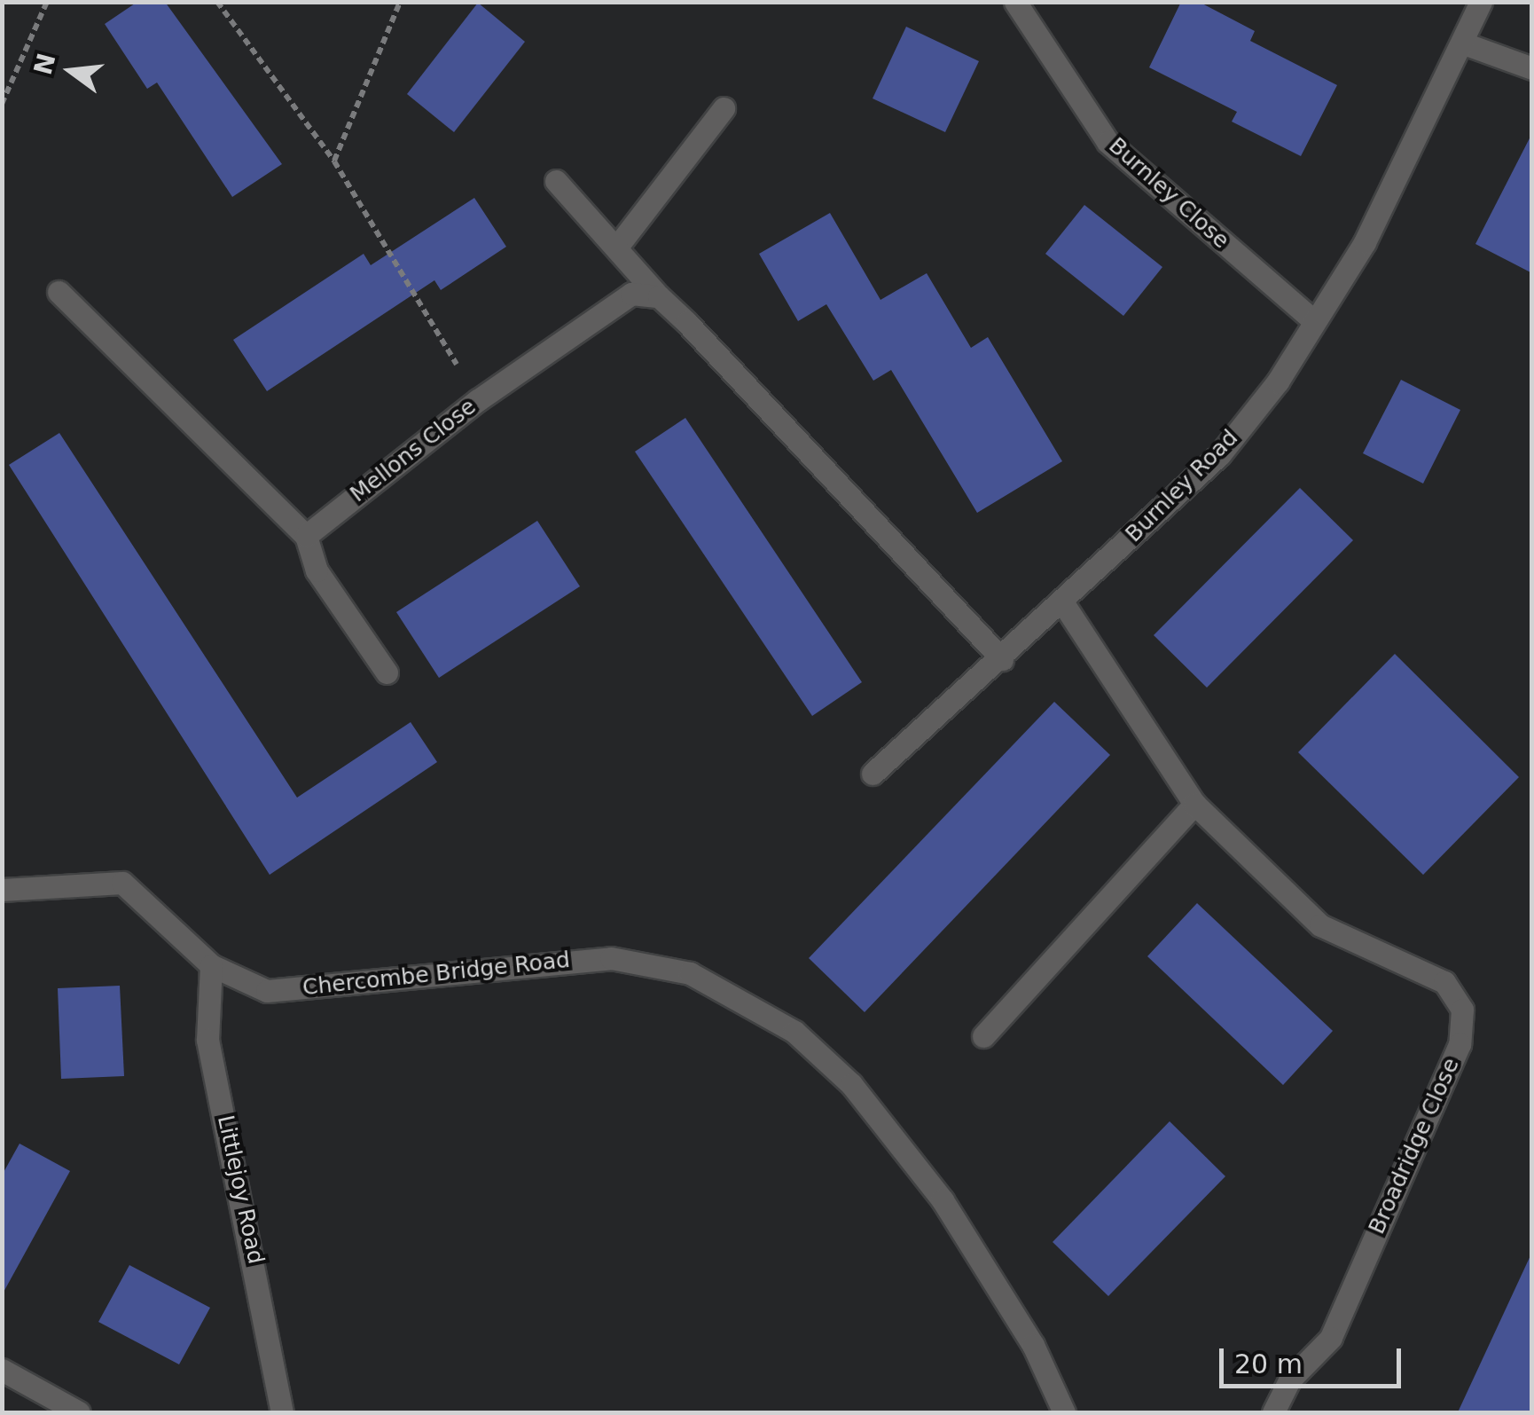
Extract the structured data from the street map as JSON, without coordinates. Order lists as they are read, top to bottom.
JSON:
{
  "streets": {
    "street": [
      "Burnley Close",
      "Mellons Close",
      "Burnley Road",
      "Chercombe Bridge Road",
      "Broadridge Close",
      "Littlejoy Road"
    ]
  },
  "crossings": [
    ["Burnley Close", "Burnley Road"],
    ["Burnley Road", "Broadridge Close"],
    ["Chercombe Bridge Road", "Littlejoy Road"]
  ],
  "scale_bar": "20 m",
  "north": "left"
}
